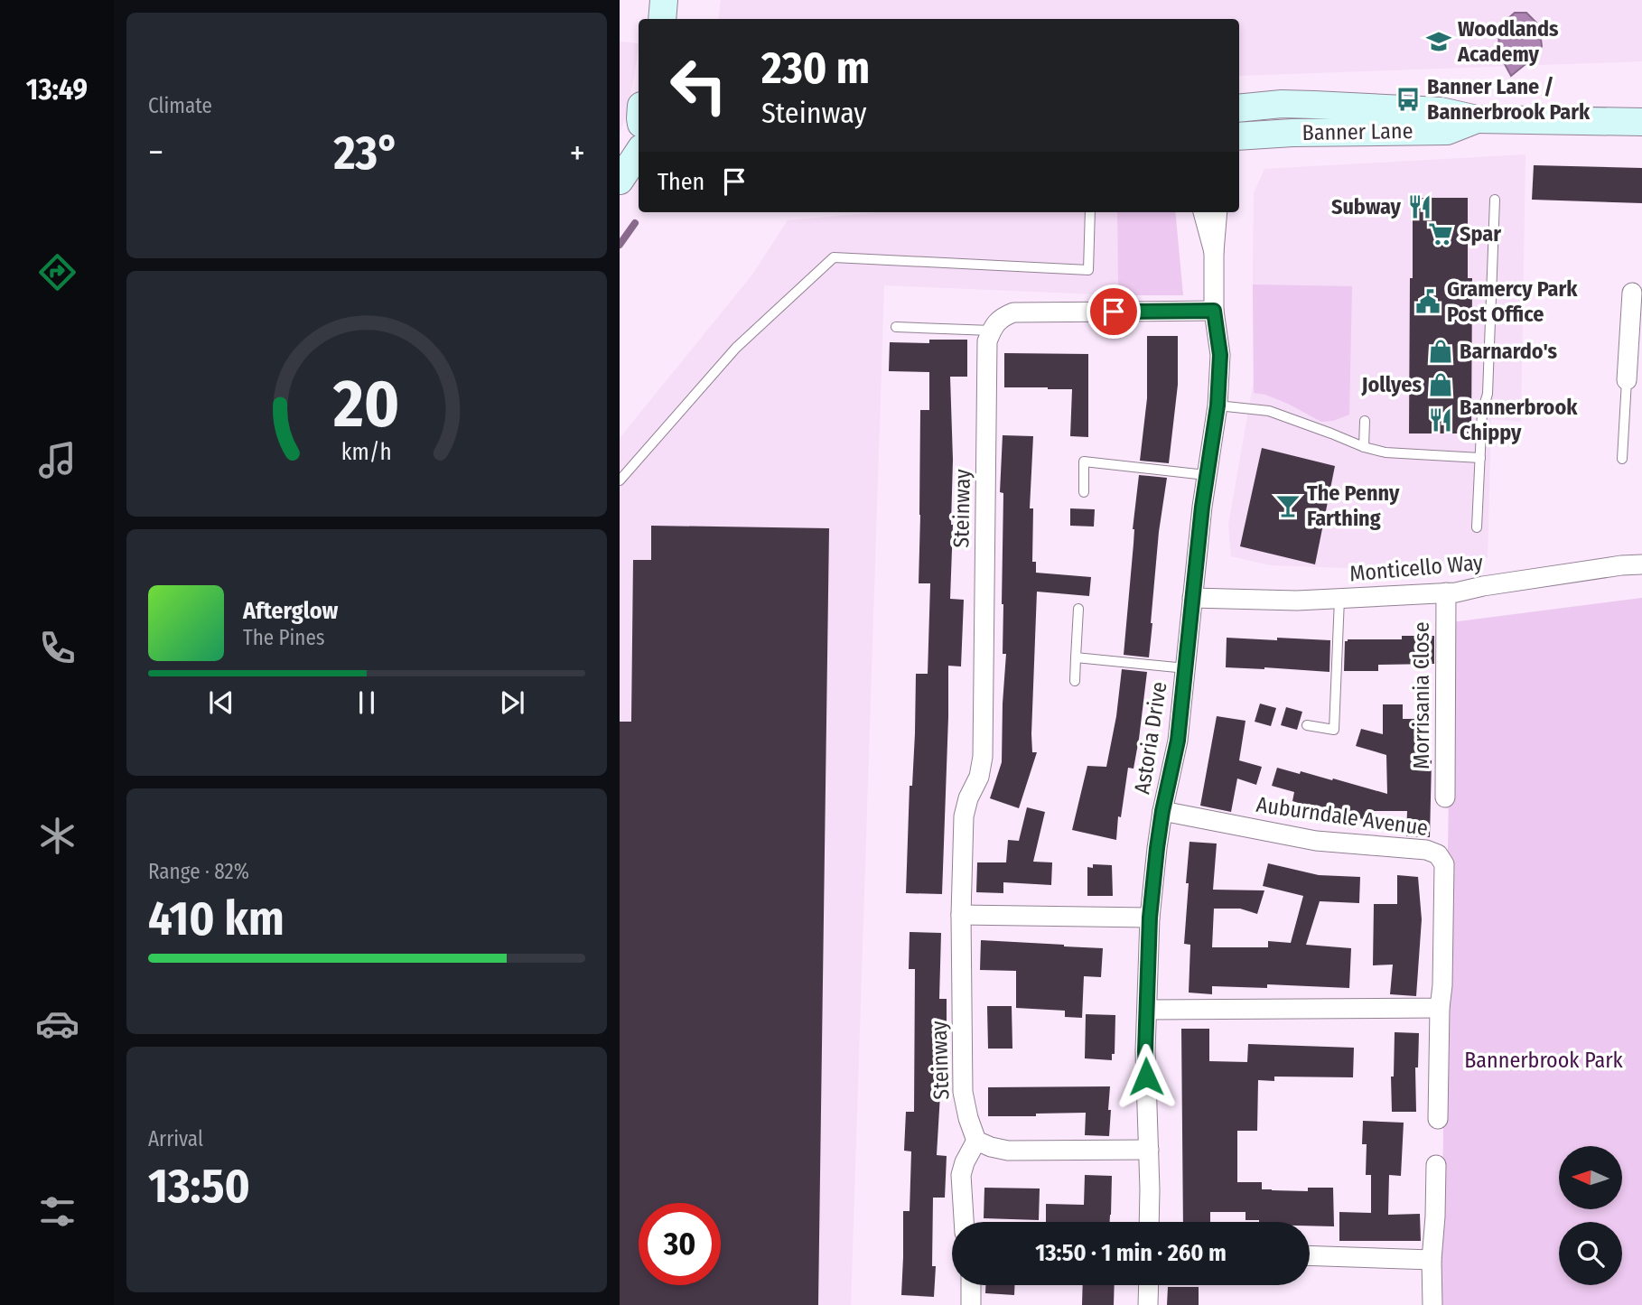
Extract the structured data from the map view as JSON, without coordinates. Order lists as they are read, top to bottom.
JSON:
{
  "streets": {
    "street": [
      "Banner Lane",
      "Steinway",
      "Monticello Way",
      "Morrisania Close",
      "Astoria Drive",
      "Auburndale Avenue"
    ]
  },
  "crossings": [
    ["Monticello Way", "Morrisania Close"],
    ["Monticello Way", "Astoria Drive"],
    ["Astoria Drive", "Auburndale Avenue"]
  ],
  "parks": ["Bannerbrook Park"],
  "places": {
    "school or university": ["Woodlands Academy"],
    "bus stop": ["Banner Lane / Bannerbrook Park"],
    "restaurant": ["Subway", "Bannerbrook Chippy"],
    "supermarket": ["Spar"],
    "public building": ["Gramercy Park Post Office"],
    "shop": ["Barnardo's", "Jollyes"],
    "bar": ["The Penny Farthing"]
  },
  "north": "left",
  "page": {
    "tabs": "13:49",
    "tile": [
      "Climate",
      ["Range · 82%", "410 km"],
      ["Arrival", "13:50"]
    ],
    "turn": ["230 m", "Steinway"],
    "heat": ["−", "23°", "+"],
    "then": "Then",
    "song": ["Afterglow", "The Pines"],
    "limit": "30",
    "trip": "13:50 · 1 min · 260 m",
    "gauge": ["20", "km/h"]
  }
}
